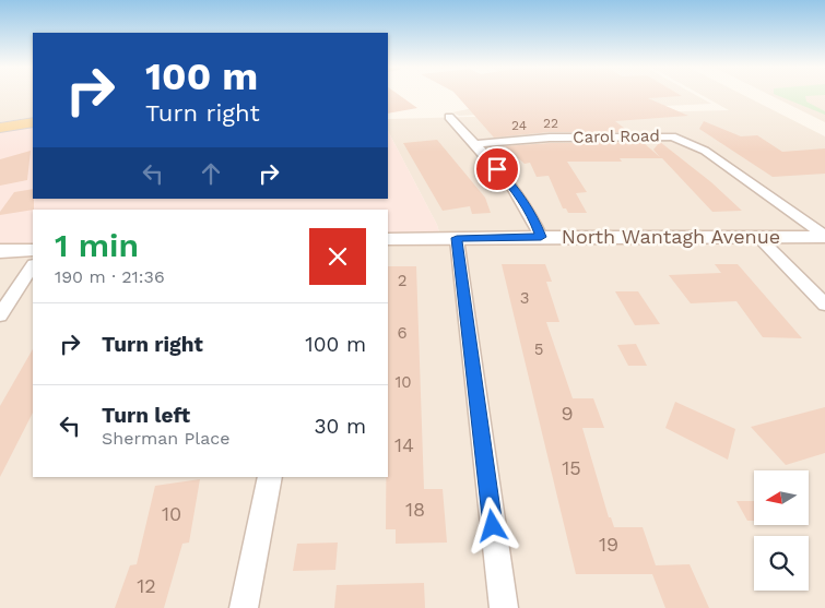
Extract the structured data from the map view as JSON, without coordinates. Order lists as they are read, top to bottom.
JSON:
{
  "streets": {
    "main road": ["North Wantagh Avenue"],
    "street": ["Carol Road"]
  },
  "crossings": [
    ["Carol Road", "North Wantagh Avenue"]
  ],
  "house_numbers": [
    "22",
    "24",
    "2",
    "3",
    "6",
    "5",
    "10",
    "9",
    "14",
    "15",
    "18",
    "10",
    "19",
    "12"
  ],
  "north": "left",
  "page": {
    "turn": ["100 m", "Turn right"],
    "heading": ["1 min", "190 m · 21:36"],
    "list": [
      {
        "name": "Turn right",
        "value": "100 m"
      },
      {
        "name": "Turn left",
        "note": "Sherman Place",
        "value": "30 m"
      }
    ]
  }
}
